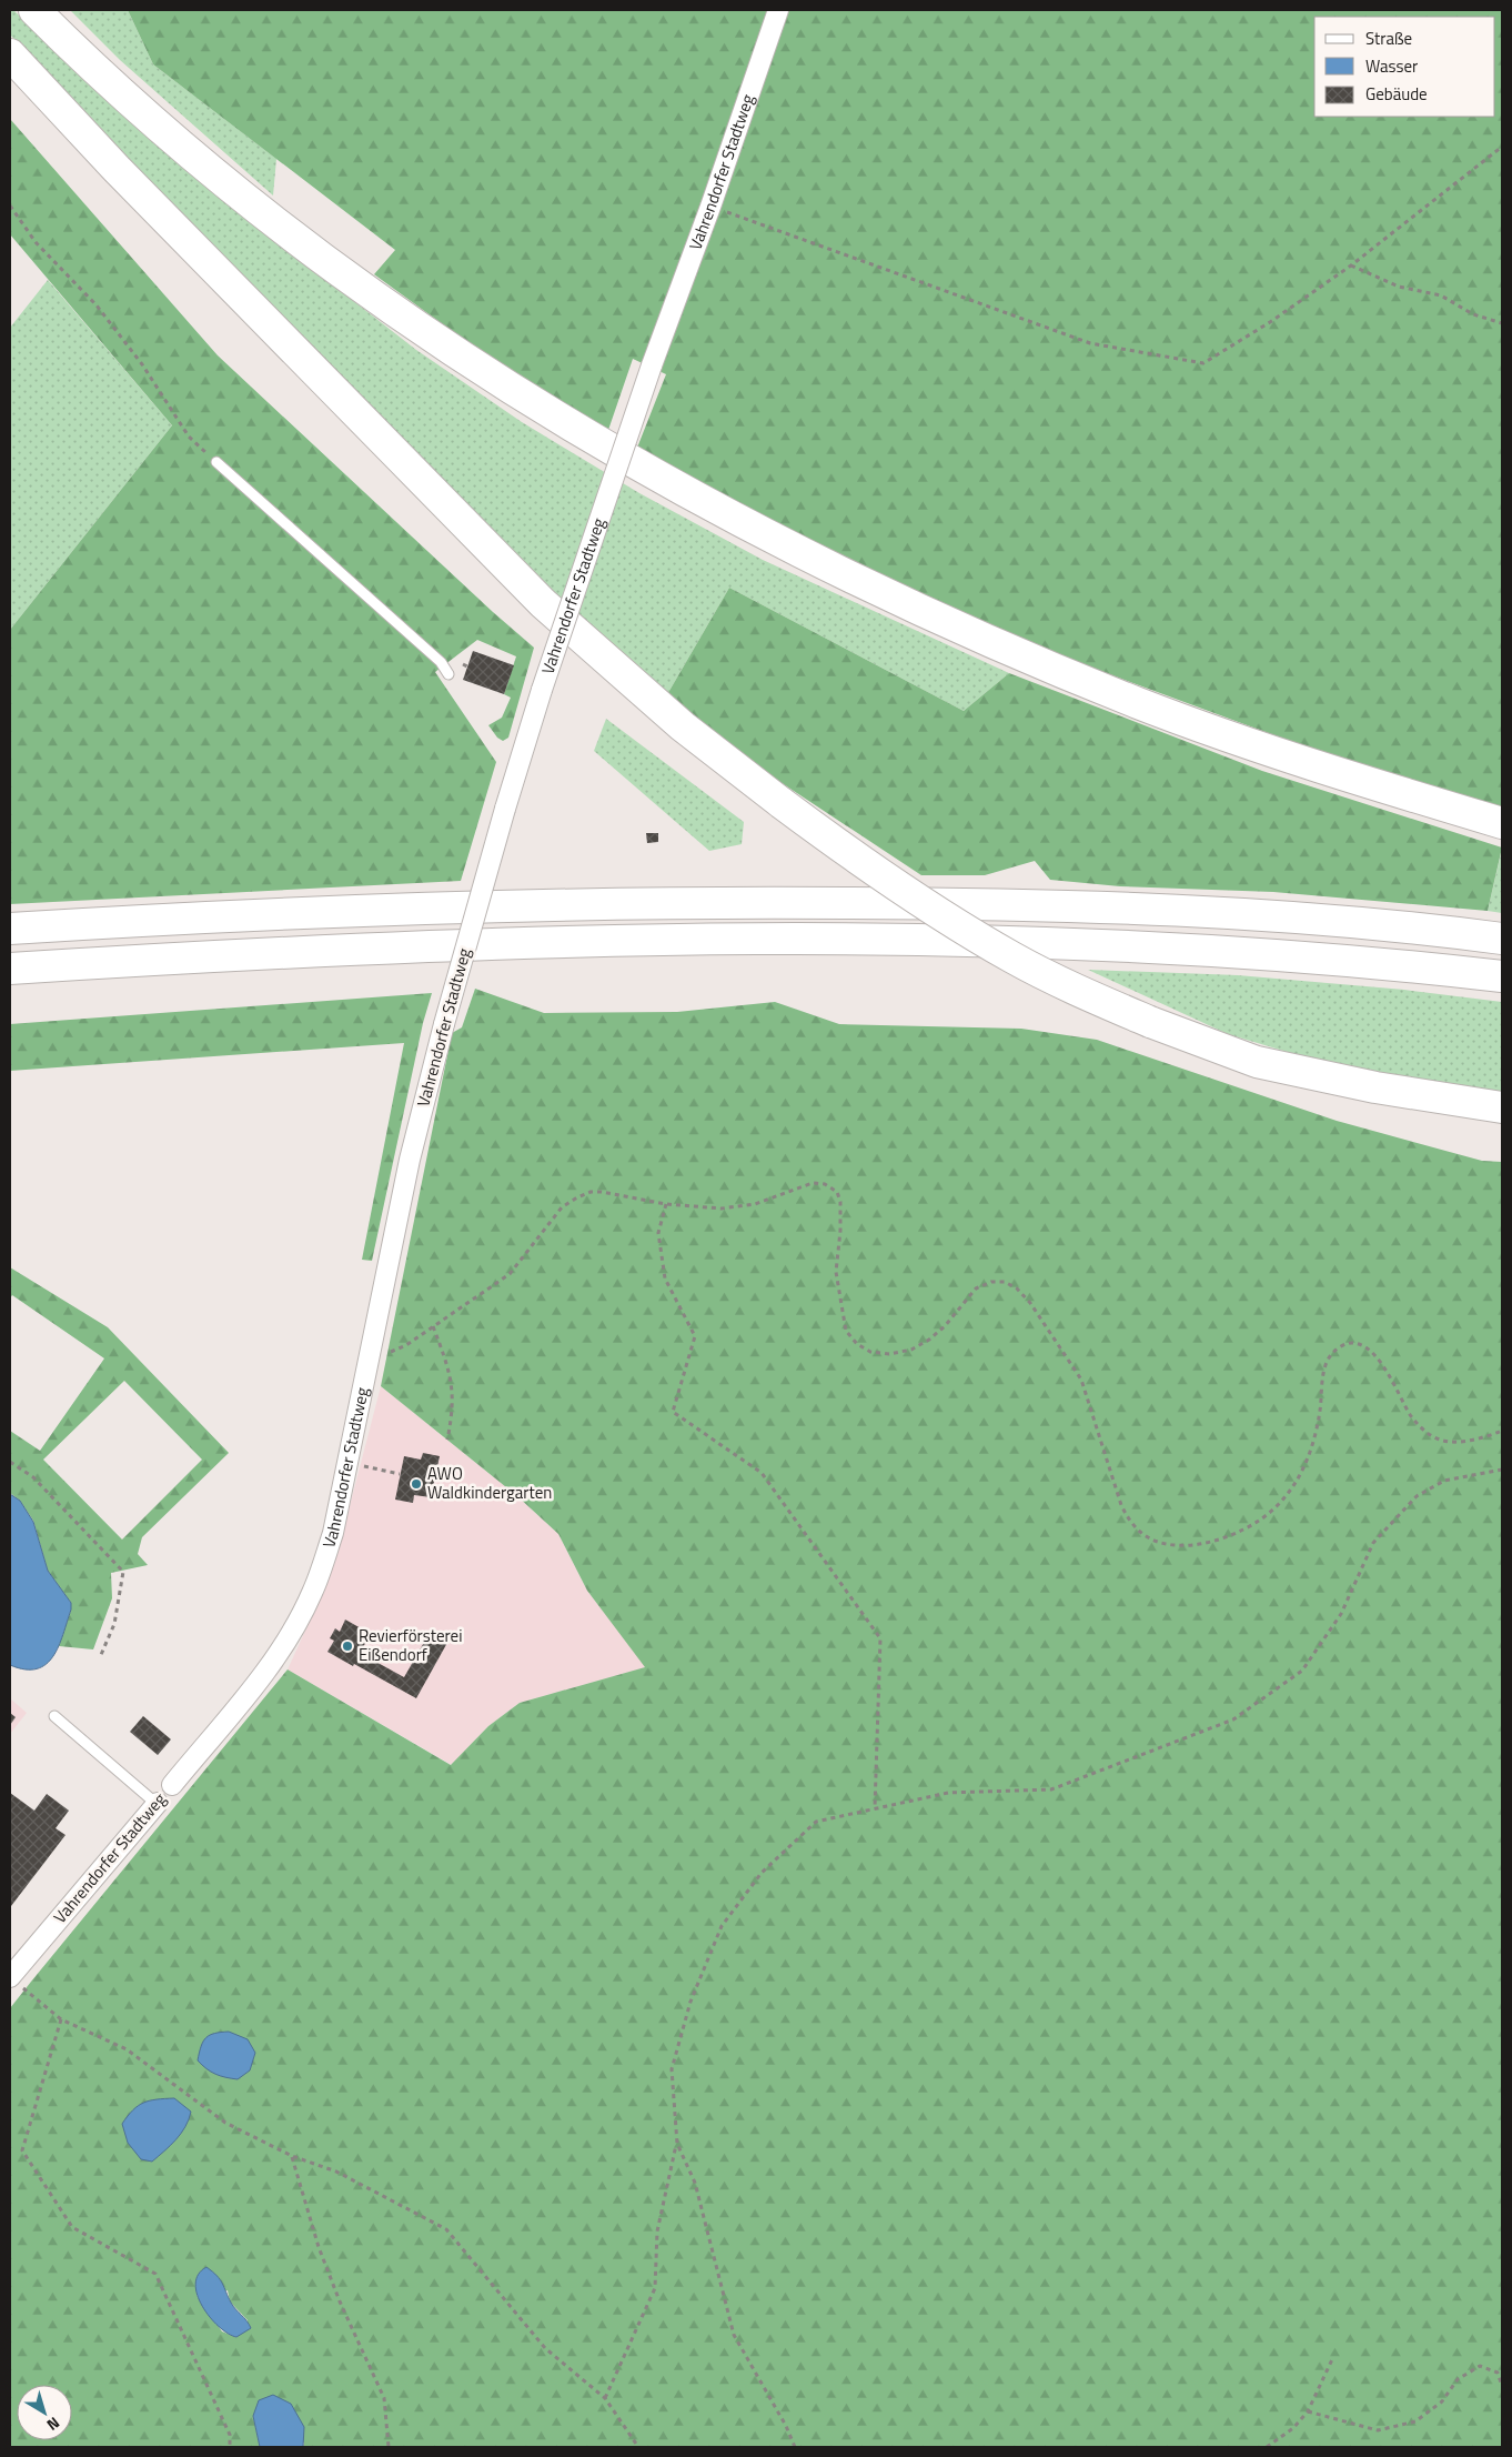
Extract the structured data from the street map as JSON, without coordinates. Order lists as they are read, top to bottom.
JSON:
{
  "streets": {
    "street": ["Vahrendorfer Stadtweg"]
  },
  "places": ["AWO Waldkindergarten", "Revierförsterei Eißendorf"],
  "legend": ["Straße", "Wasser", "Gebäude"],
  "north": "bottom right"
}
